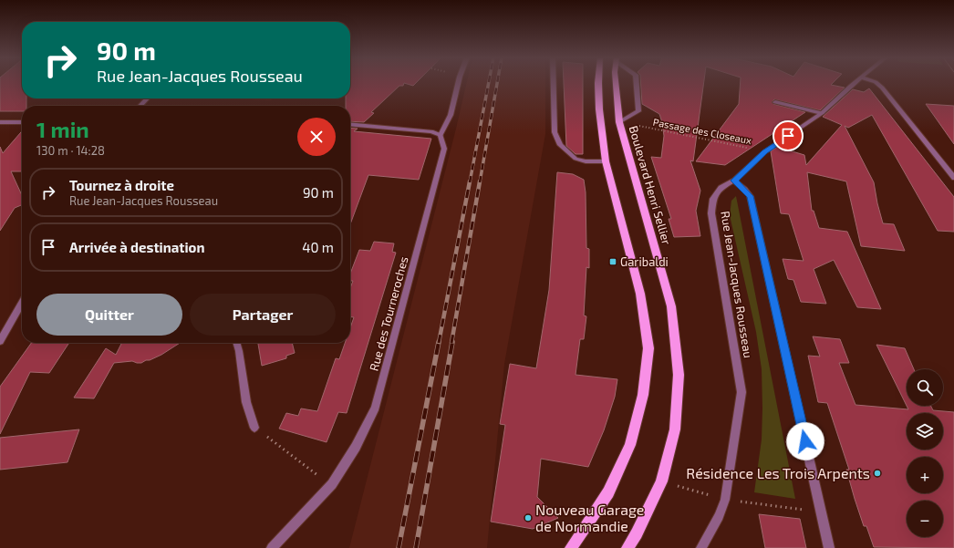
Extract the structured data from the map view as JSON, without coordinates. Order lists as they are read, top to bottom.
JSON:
{
  "streets": {
    "main road": ["Boulevard Henri Sellier"],
    "street": ["Rue Jean-Jacques Rousseau", "Rue des Tourneroches"],
    "path": ["Passage des Closeaux"]
  },
  "crossings": [
    ["Passage des Closeaux", "Rue Jean-Jacques Rousseau"]
  ],
  "places": {
    "transit": ["Garibaldi"],
    "other": ["Résidence Les Trois Arpents", "Nouveau Garage de Normandie"]
  },
  "page": {
    "turn": ["90 m", "Rue Jean-Jacques Rousseau"],
    "heading": ["1 min", "130 m · 14:28"],
    "list": [
      {
        "name": "Tournez à droite",
        "note": "Rue Jean-Jacques Rousseau",
        "value": "90 m"
      },
      {
        "name": "Arrivée à destination",
        "value": "40 m"
      }
    ],
    "buttons": ["Quitter", "Partager"],
    "map_buttons": ["+", "−"]
  }
}
